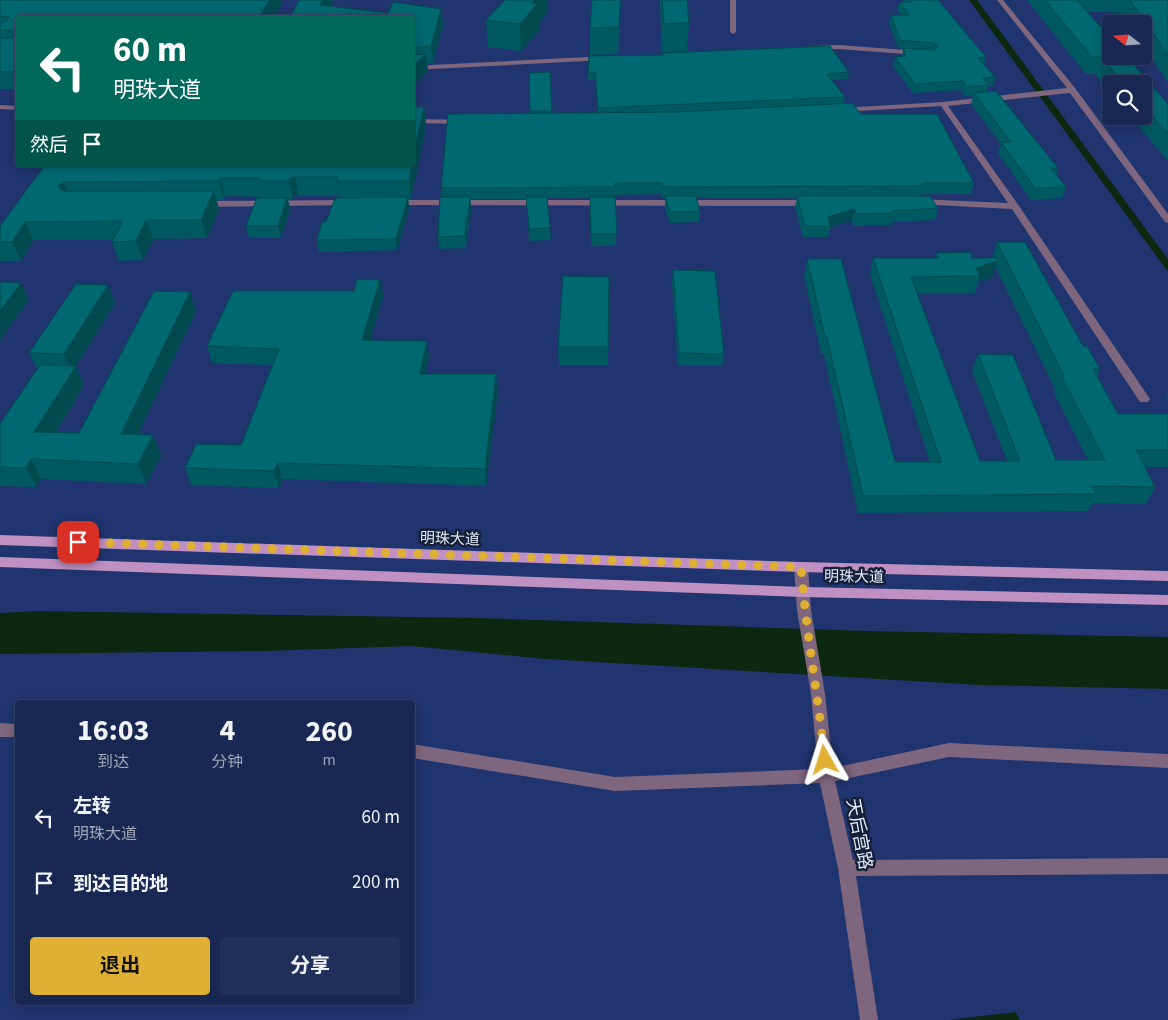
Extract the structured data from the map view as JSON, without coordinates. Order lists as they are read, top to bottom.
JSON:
{
  "streets": {
    "main road": ["明珠大道"],
    "street": ["天后宫路"]
  },
  "crossings": [
    ["明珠大道", "天后宫路"]
  ],
  "north": "left",
  "page": {
    "turn": ["60 m", "明珠大道"],
    "then": "然后",
    "eta": [
      "16:03",
      "到达",
      "4",
      "分钟",
      "260",
      "m"
    ],
    "list": [
      {
        "name": "左转",
        "note": "明珠大道",
        "value": "60 m"
      },
      {
        "name": "到达目的地",
        "value": "200 m"
      }
    ],
    "buttons": ["退出", "分享"]
  }
}
